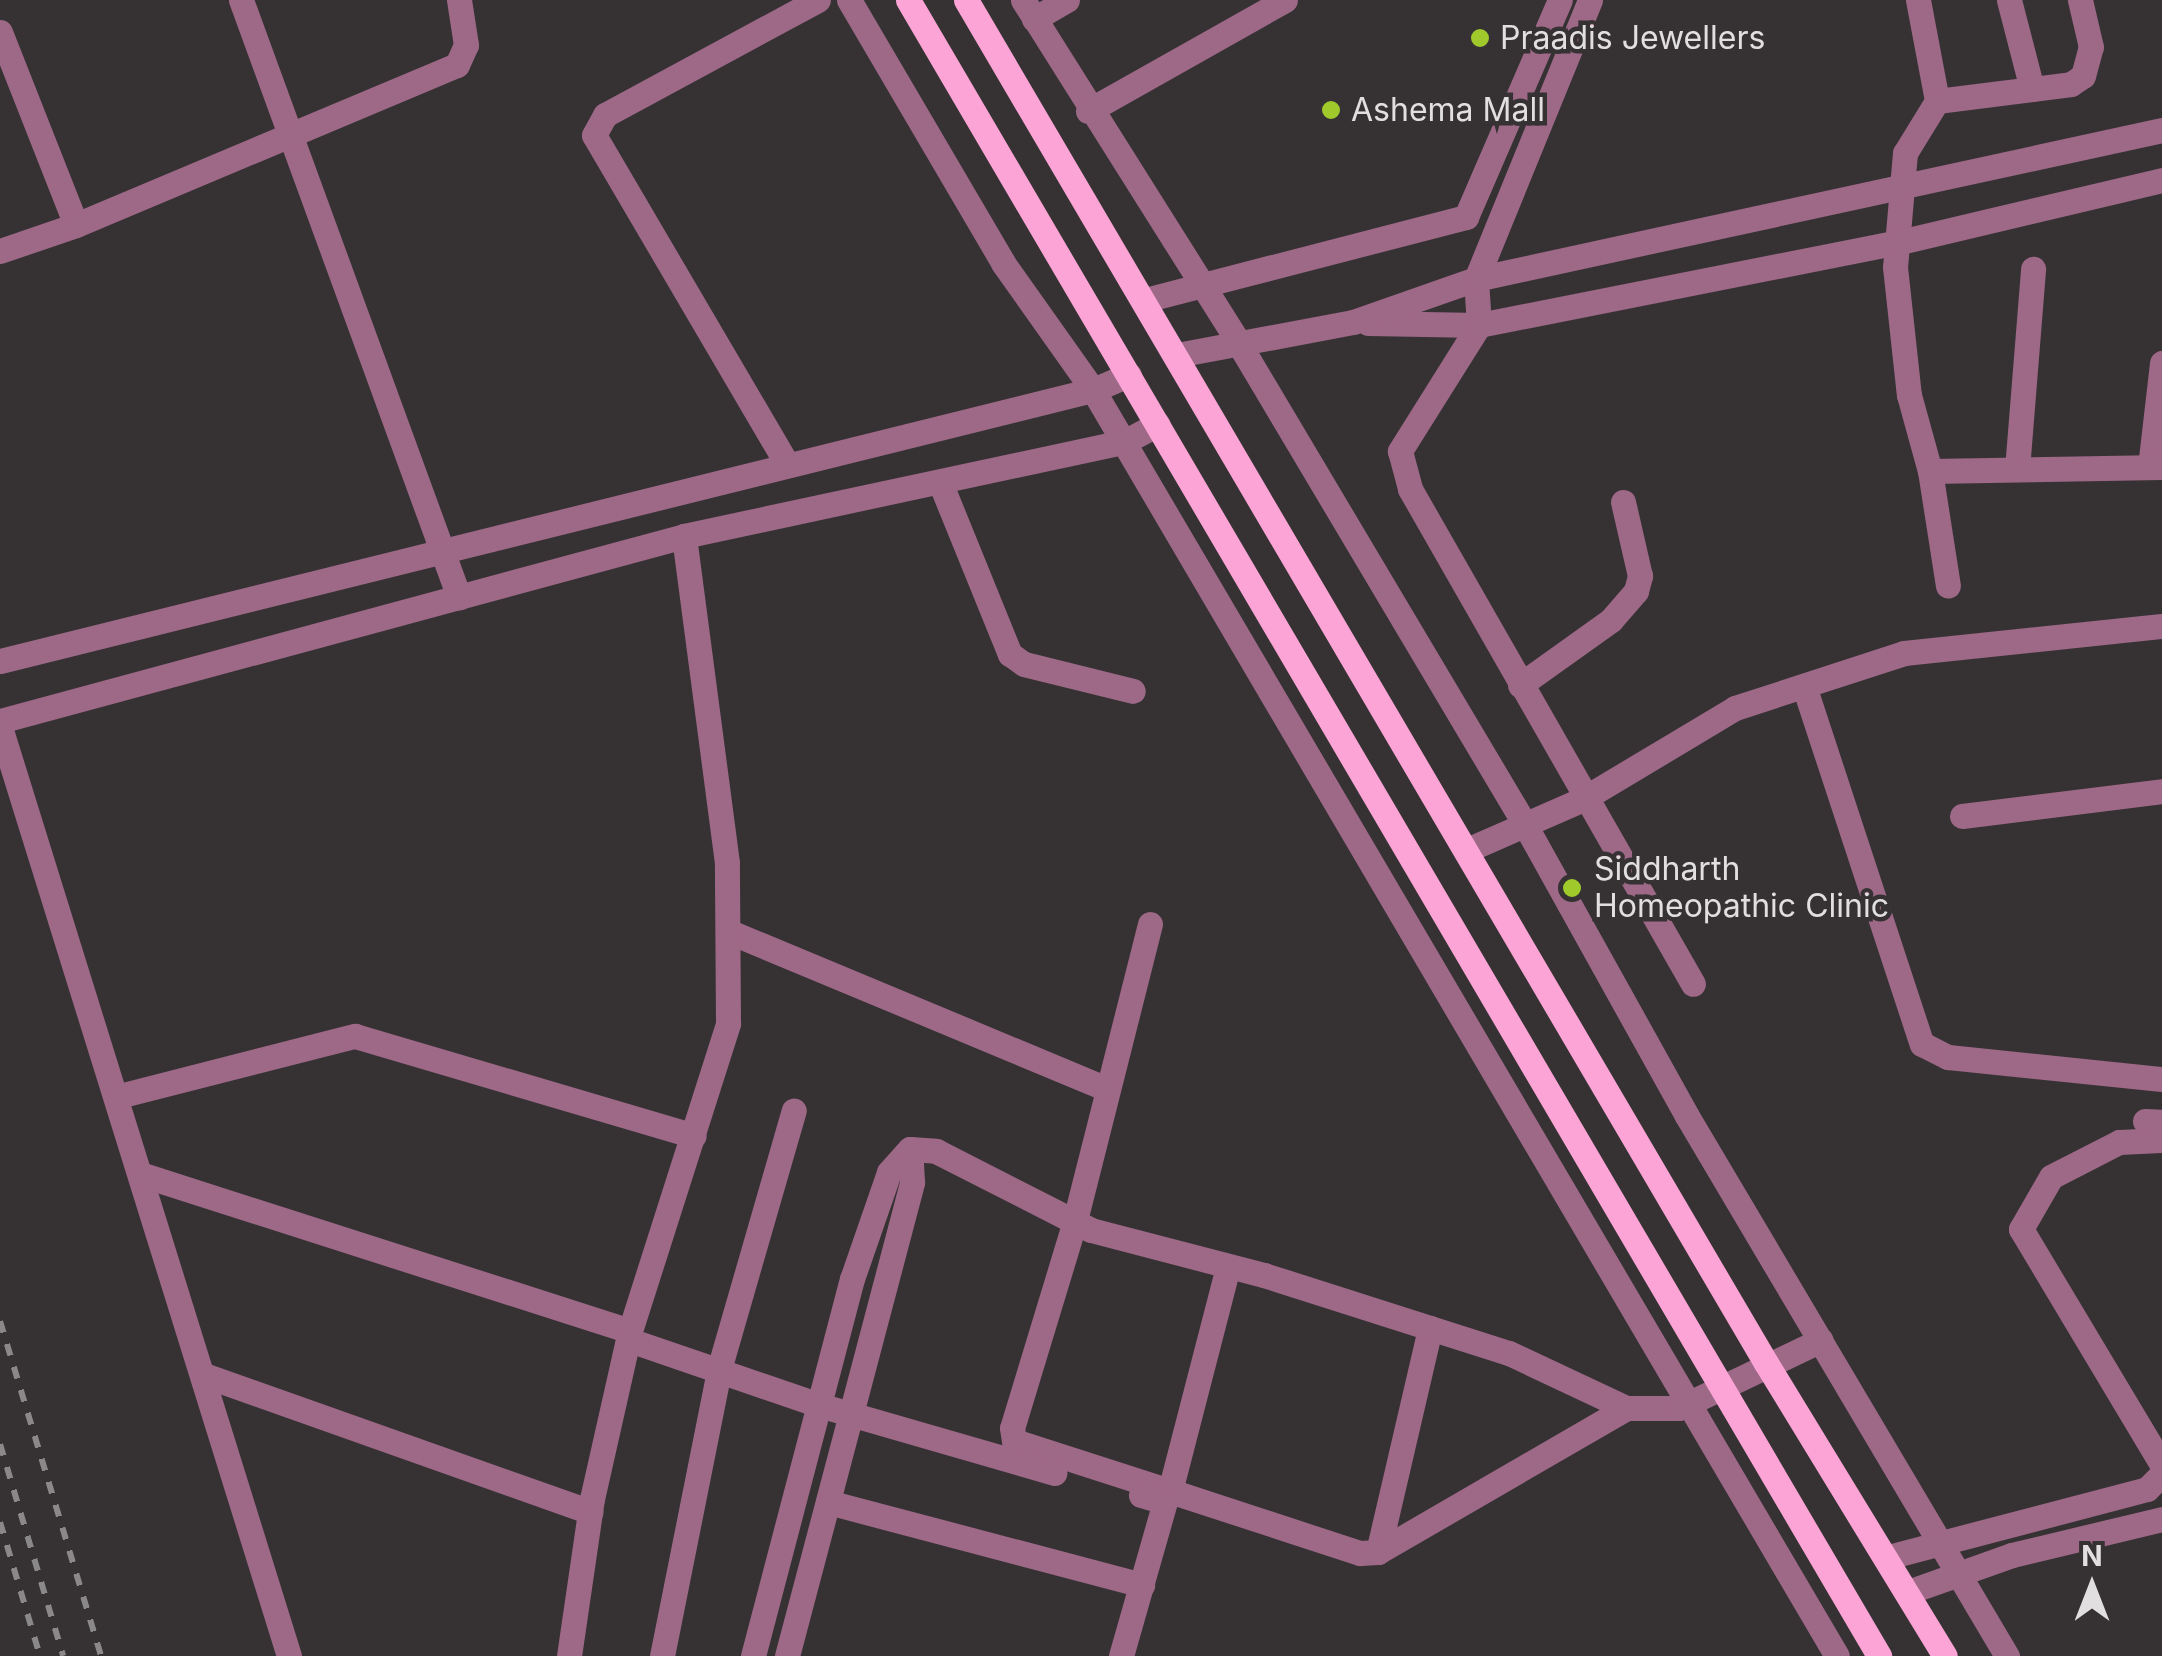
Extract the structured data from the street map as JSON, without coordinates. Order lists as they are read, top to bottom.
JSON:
{
  "places": ["Praadis Jewellers", "Ashema Mall", "Siddharth Homeopathic Clinic"],
  "north": "top"
}
